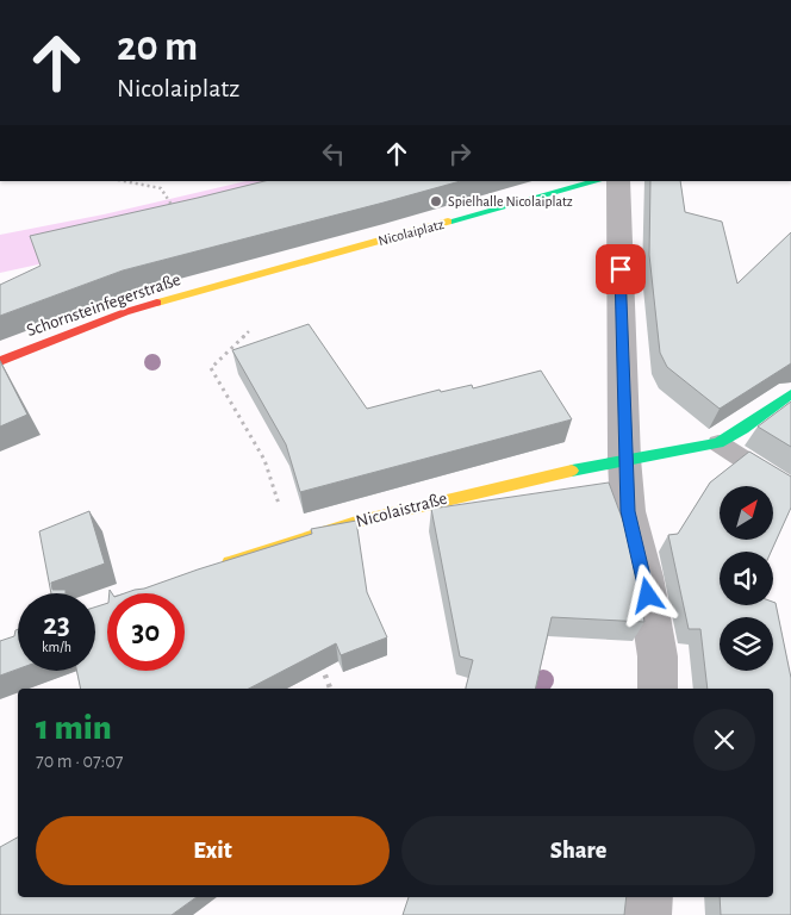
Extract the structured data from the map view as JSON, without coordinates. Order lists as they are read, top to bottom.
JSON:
{
  "streets": {
    "street": ["Nicolaiplatz", "Schornsteinfegerstraße", "Nicolaistraße"]
  },
  "crossings": [
    ["Nicolaiplatz", "Schornsteinfegerstraße"]
  ],
  "places": ["Spielhalle Nicolaiplatz"],
  "north": "top right",
  "page": {
    "turn": ["20 m", "Nicolaiplatz"],
    "speed": "23 km/h",
    "limit": "30",
    "heading": ["1 min", "70 m · 07:07"],
    "buttons": ["Exit", "Share"]
  }
}
